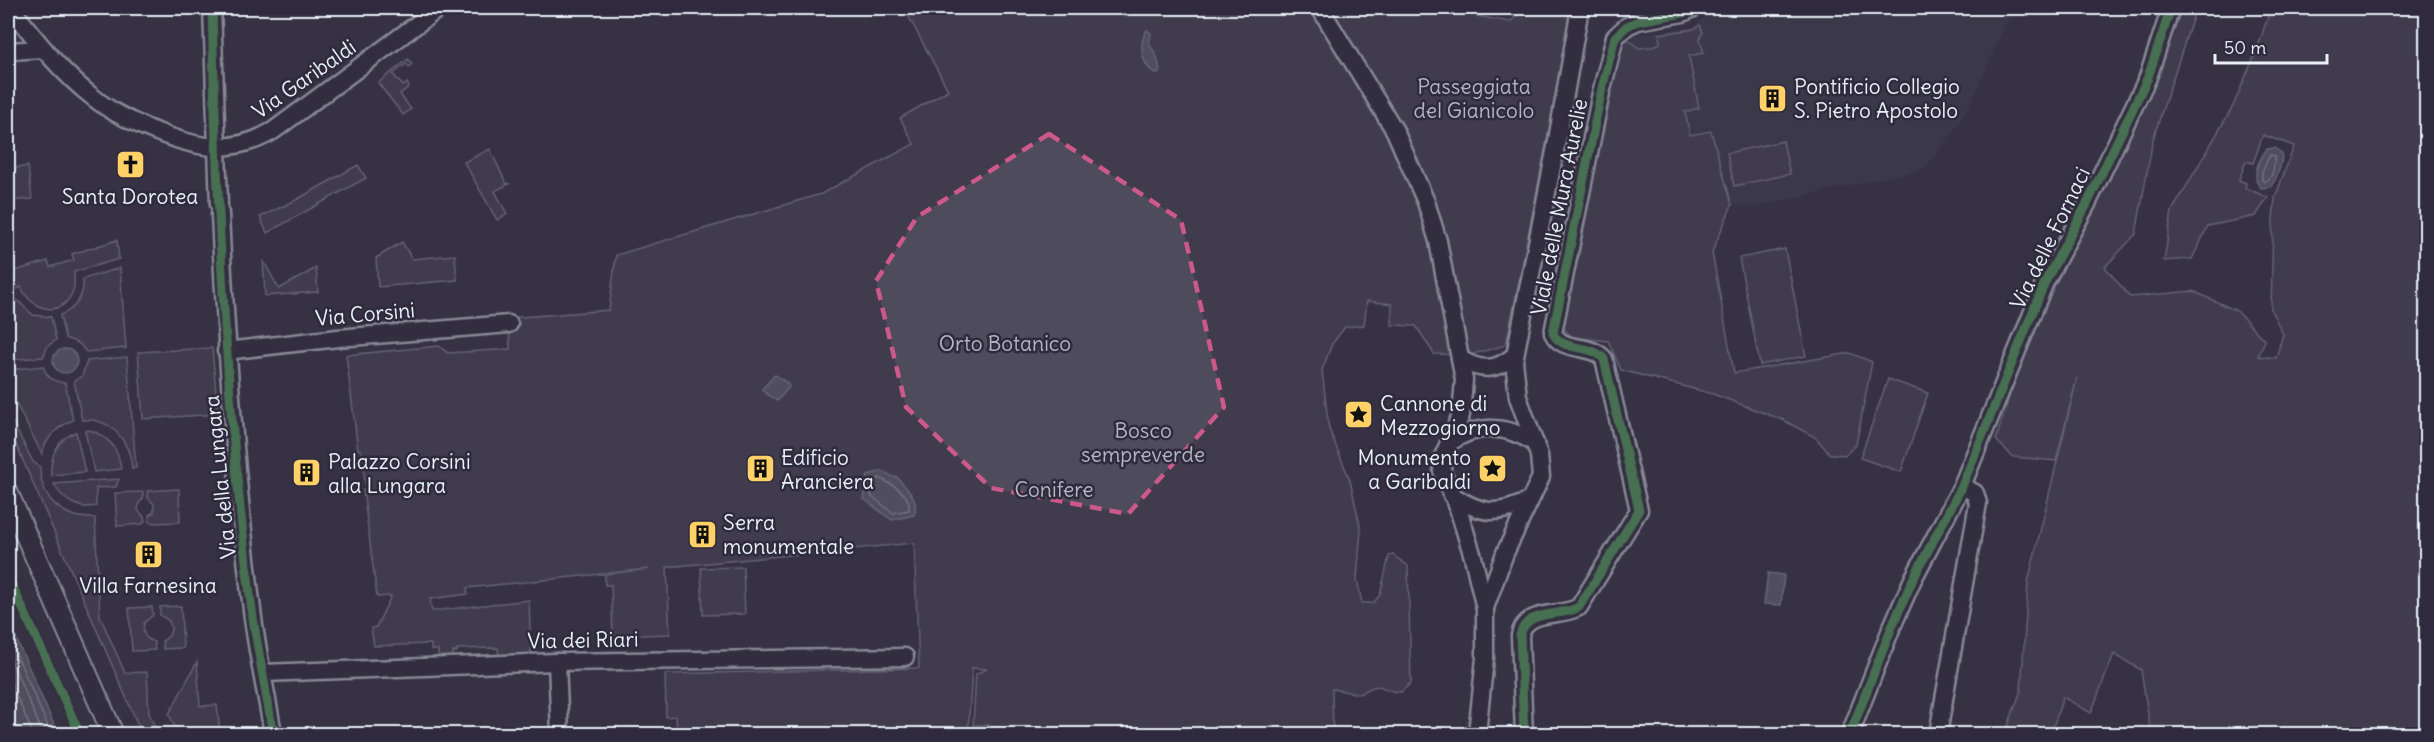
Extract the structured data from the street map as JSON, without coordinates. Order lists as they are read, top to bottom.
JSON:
{
  "streets": {
    "street": [
      "Via Garibaldi",
      "Viale delle Mura Aurelie",
      "Via delle Fornaci",
      "Via Corsini",
      "Via della Lungara",
      "Via dei Riari"
    ]
  },
  "crossings": [
    ["Via Garibaldi", "Via della Lungara"],
    ["Via Corsini", "Via della Lungara"],
    ["Via della Lungara", "Via dei Riari"]
  ],
  "parks": [
    "Passeggiata del Gianicolo",
    "Orto Botanico",
    "Bosco sempreverde",
    "Conifere"
  ],
  "places": {
    "building": [
      "Pontificio Collegio S. Pietro Apostolo",
      "Edificio Aranciera",
      "Palazzo Corsini alla Lungara",
      "Serra monumentale",
      "Villa Farnesina"
    ],
    "church": ["Santa Dorotea"],
    "place": ["Cannone di Mezzogiorno", "Monumento a Garibaldi"]
  },
  "scale_bar": "50 m"
}
